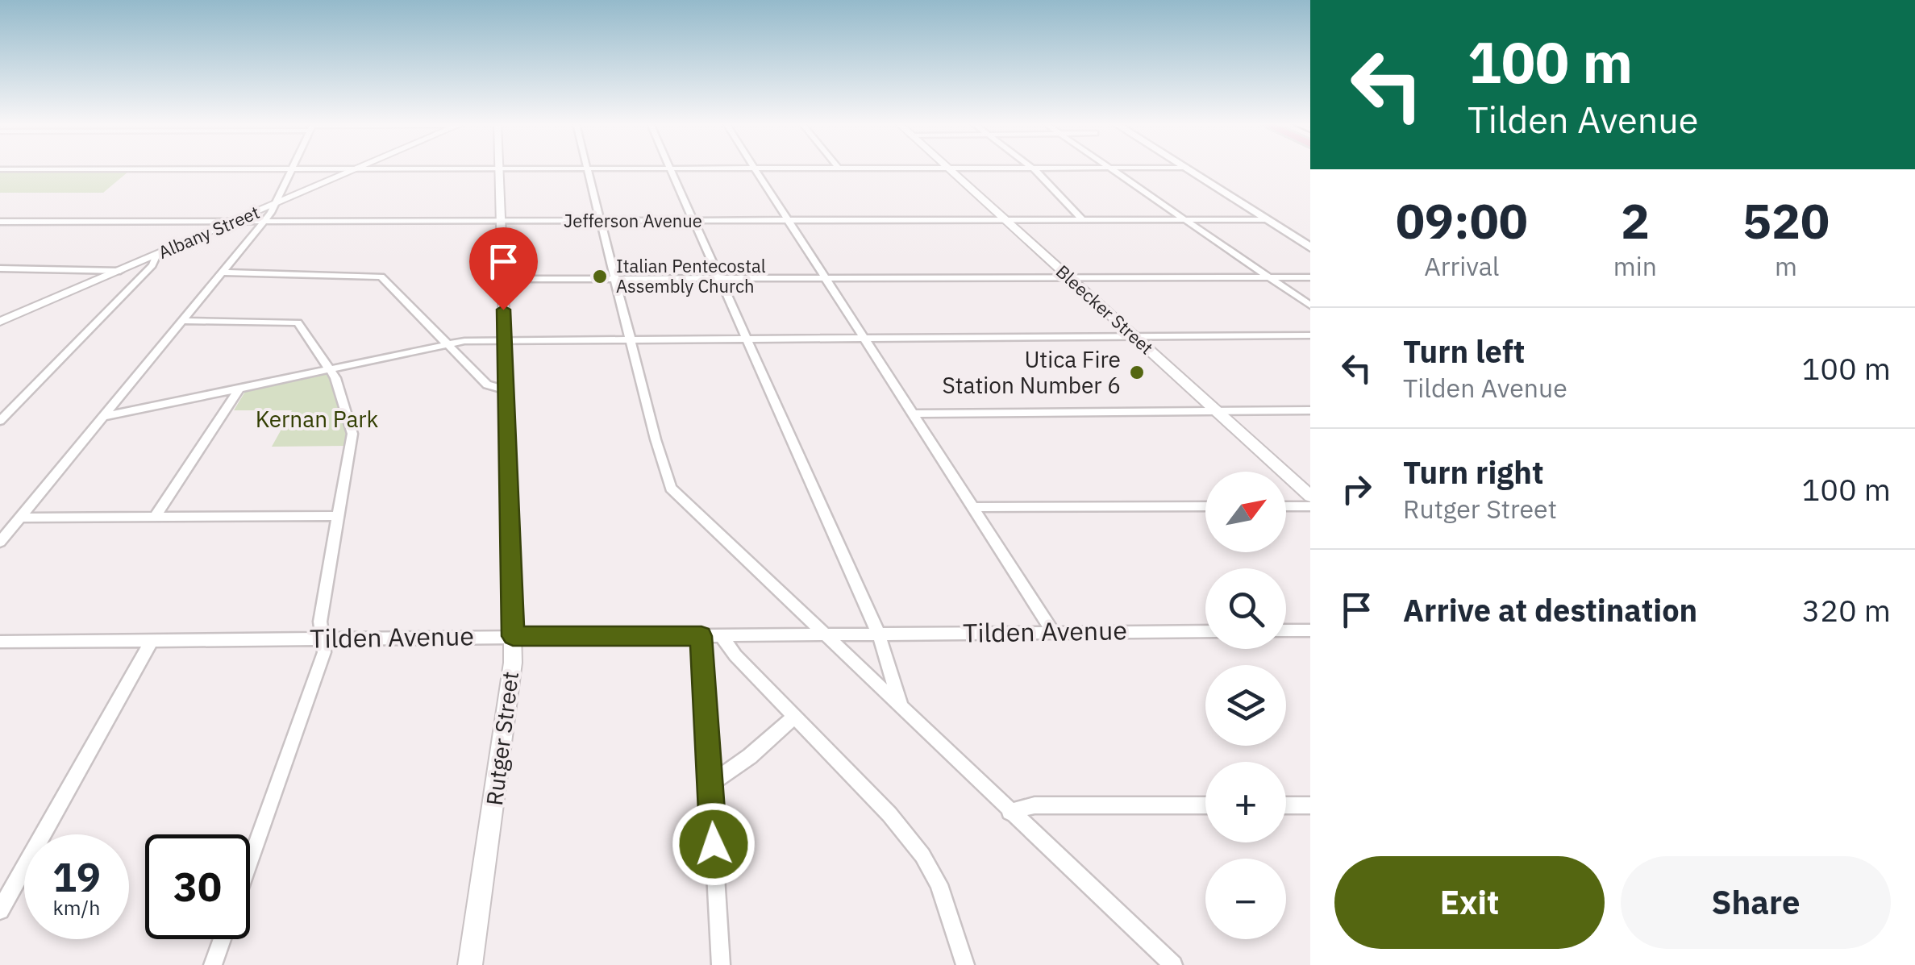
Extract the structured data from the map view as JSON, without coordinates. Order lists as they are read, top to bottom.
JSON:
{
  "streets": {
    "street": [
      "Jefferson Avenue",
      "Albany Street",
      "Bleecker Street",
      "Tilden Avenue",
      "Rutger Street"
    ]
  },
  "crossings": [
    ["Jefferson Avenue", "Albany Street"],
    ["Jefferson Avenue", "Bleecker Street"],
    ["Jefferson Avenue", "Rutger Street"],
    ["Tilden Avenue", "Rutger Street"]
  ],
  "parks": ["Kernan Park"],
  "places": ["Italian Pentecostal Assembly Church", "Utica Fire Station Number 6"],
  "north": "top right",
  "page": {
    "turn": ["100 m", "Tilden Avenue"],
    "eta": [
      "09:00",
      "Arrival",
      "2",
      "min",
      "520",
      "m"
    ],
    "list": [
      {
        "name": "Turn left",
        "note": "Tilden Avenue",
        "value": "100 m"
      },
      {
        "name": "Turn right",
        "note": "Rutger Street",
        "value": "100 m"
      },
      {
        "name": "Arrive at destination",
        "value": "320 m"
      }
    ],
    "map_buttons": ["+", "−"],
    "speed": "19 km/h",
    "limit": "30",
    "buttons": ["Exit", "Share"]
  }
}
